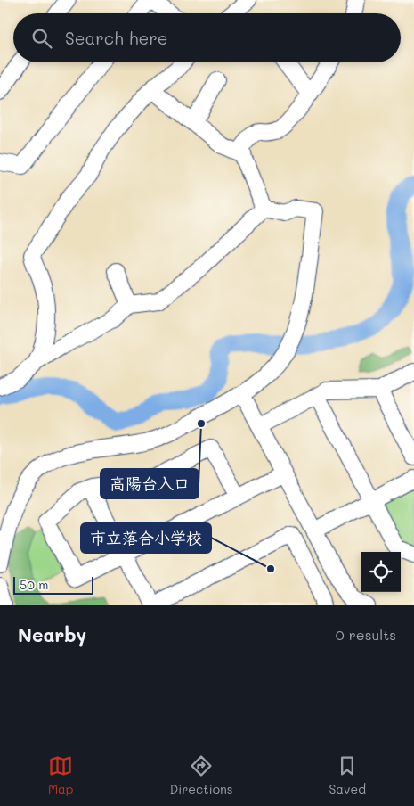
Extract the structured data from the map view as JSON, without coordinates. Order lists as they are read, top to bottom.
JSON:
{
  "places": ["高陽台入口", "市立落合小学校"],
  "scale_bar": "50 m",
  "page": {
    "search": "Search here",
    "scale": "50 m",
    "heading": ["Nearby", "0 results"],
    "nav": ["Map", "Directions", "Saved"]
  }
}
